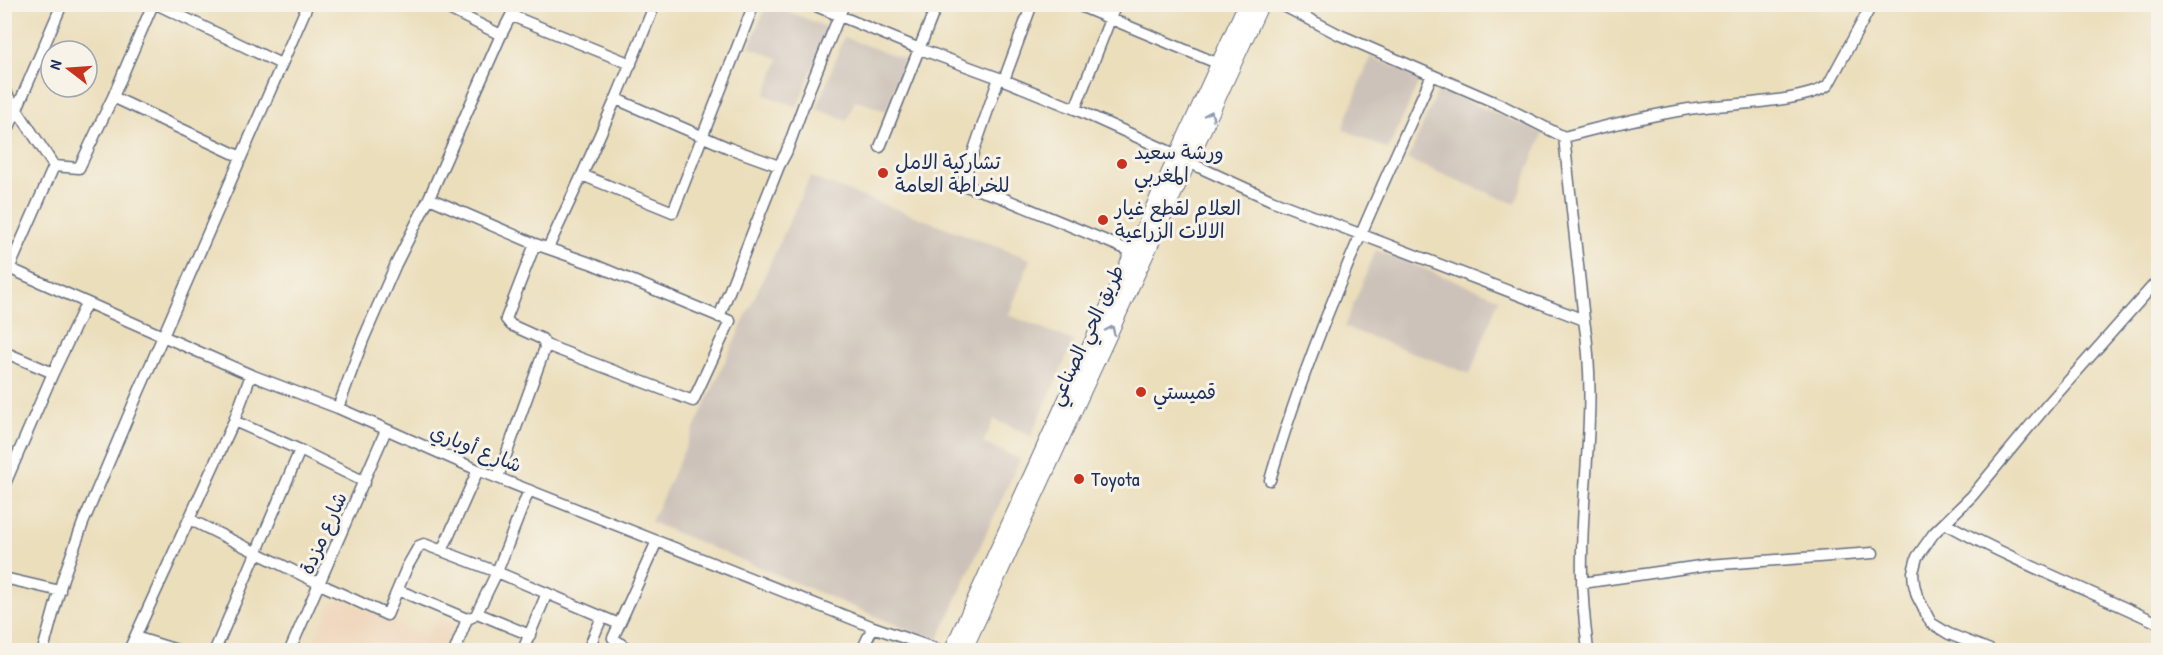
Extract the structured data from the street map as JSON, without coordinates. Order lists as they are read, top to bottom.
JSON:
{
  "streets": {
    "highway": ["طريق الحي الصناعي"],
    "street": ["شارع أوباري", "شارع مزدة"]
  },
  "crossings": [
    ["شارع أوباري", "شارع مزدة"]
  ],
  "places": [
    "ورشة سعيد المغربي",
    "تشاركية الامل للخراطة العامة",
    "العلام لقطع غيار الالات الزراعية",
    "قميستي",
    "Toyota"
  ],
  "north": "left"
}
